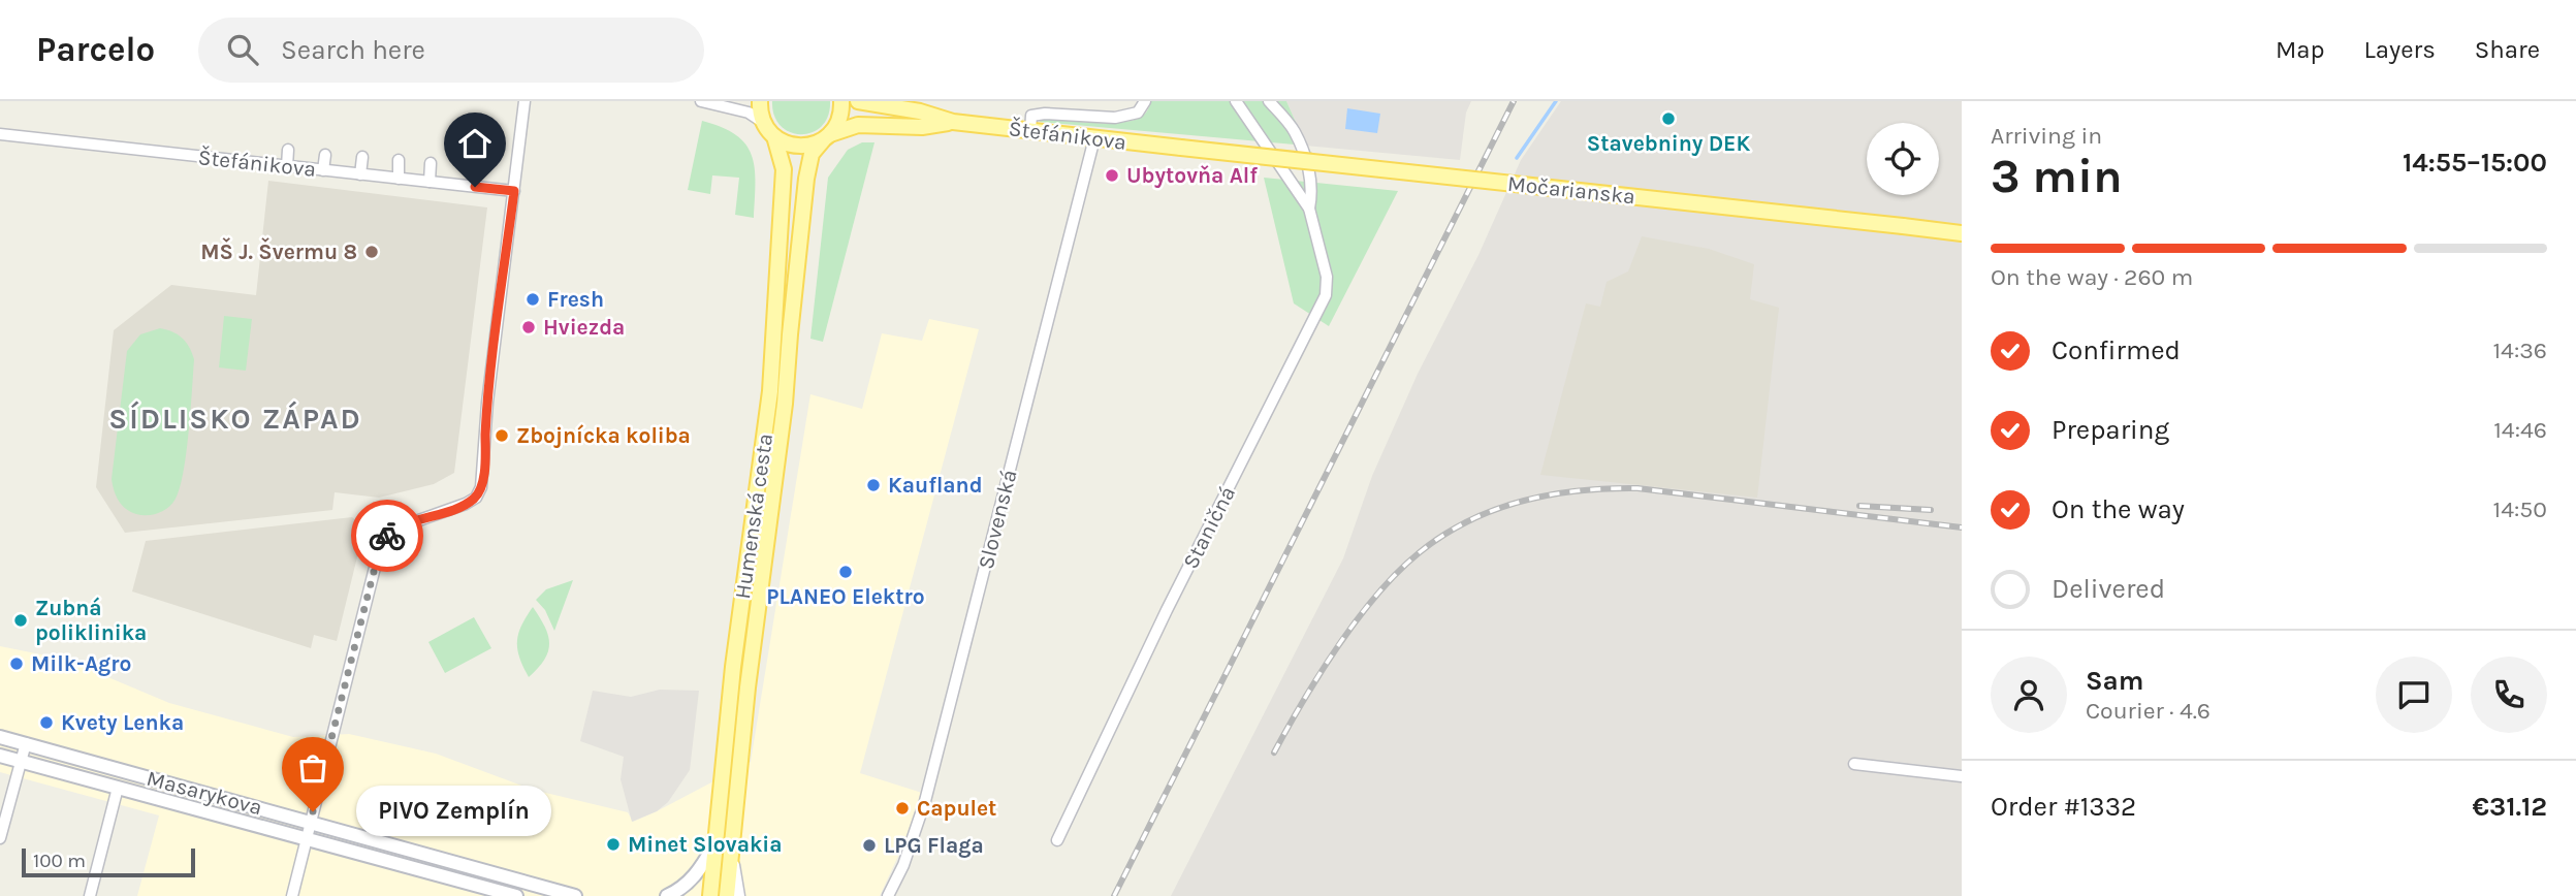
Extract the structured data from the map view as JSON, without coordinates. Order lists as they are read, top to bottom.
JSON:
{
  "streets": {
    "main road": [
      "Štefánikova",
      "Močarianska",
      "Humenská cesta",
      "Masarykova"
    ],
    "street": ["Slovenská", "Staničná"]
  },
  "crossings": [
    ["Štefánikova", "Močarianska"],
    ["Štefánikova", "Slovenská"]
  ],
  "districts": ["SÍDLISKO ZÁPAD"],
  "places": [
    "Stavebniny DEK",
    "Ubytovňa Alf",
    "MŠ J. Švermu 8",
    "Fresh",
    "Hviezda",
    "Zbojnícka koliba",
    "Kaufland",
    "PLANEO Elektro",
    "Zubná poliklinika",
    "Milk-Agro",
    "Kvety Lenka",
    "Capulet",
    "PIVO Zemplín",
    "Minet Slovakia",
    "LPG Flaga"
  ],
  "scale_bar": "100 m",
  "page": {
    "header": "Parcelo",
    "search": "Search here",
    "nav": ["Map", "Layers", "Share"],
    "heading": ["3 min", "Arriving in", "14:55–15:00"],
    "panel": [
      "Sam",
      "Courier · 4.6",
      "Order #1332",
      "€31.12"
    ],
    "bar": "On the way · 260 m",
    "list": [
      ["Confirmed", "14:36"],
      ["Preparing", "14:46"],
      ["On the way", "14:50"],
      "Delivered"
    ],
    "bubble": "PIVO Zemplín",
    "scale": "100 m"
  }
}
